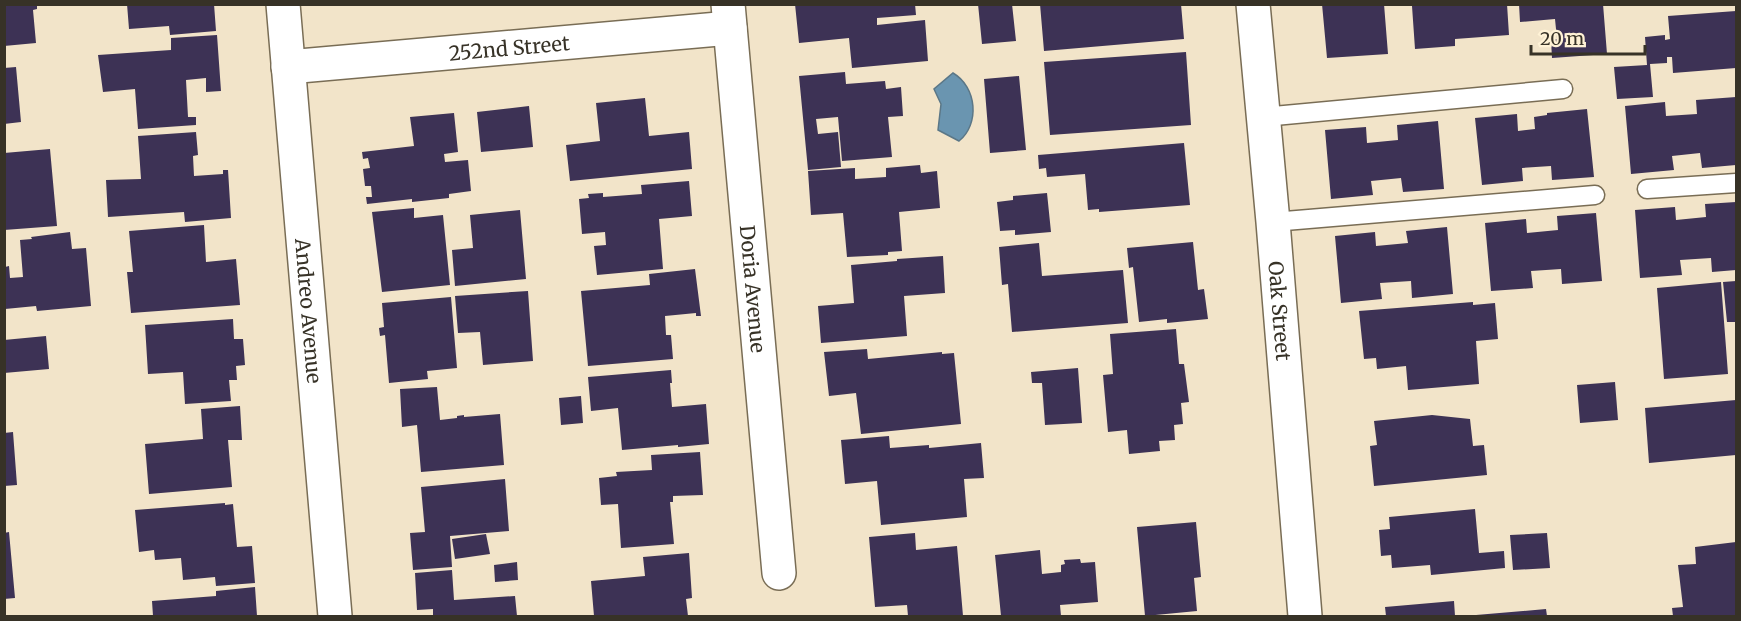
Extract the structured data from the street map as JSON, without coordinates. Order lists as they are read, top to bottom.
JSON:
{
  "streets": {
    "street": [
      "252nd Street",
      "Doria Avenue",
      "Oak Street",
      "Andreo Avenue"
    ]
  },
  "crossings": [
    ["252nd Street", "Doria Avenue"],
    ["252nd Street", "Andreo Avenue"]
  ],
  "scale_bar": "20 m"
}
